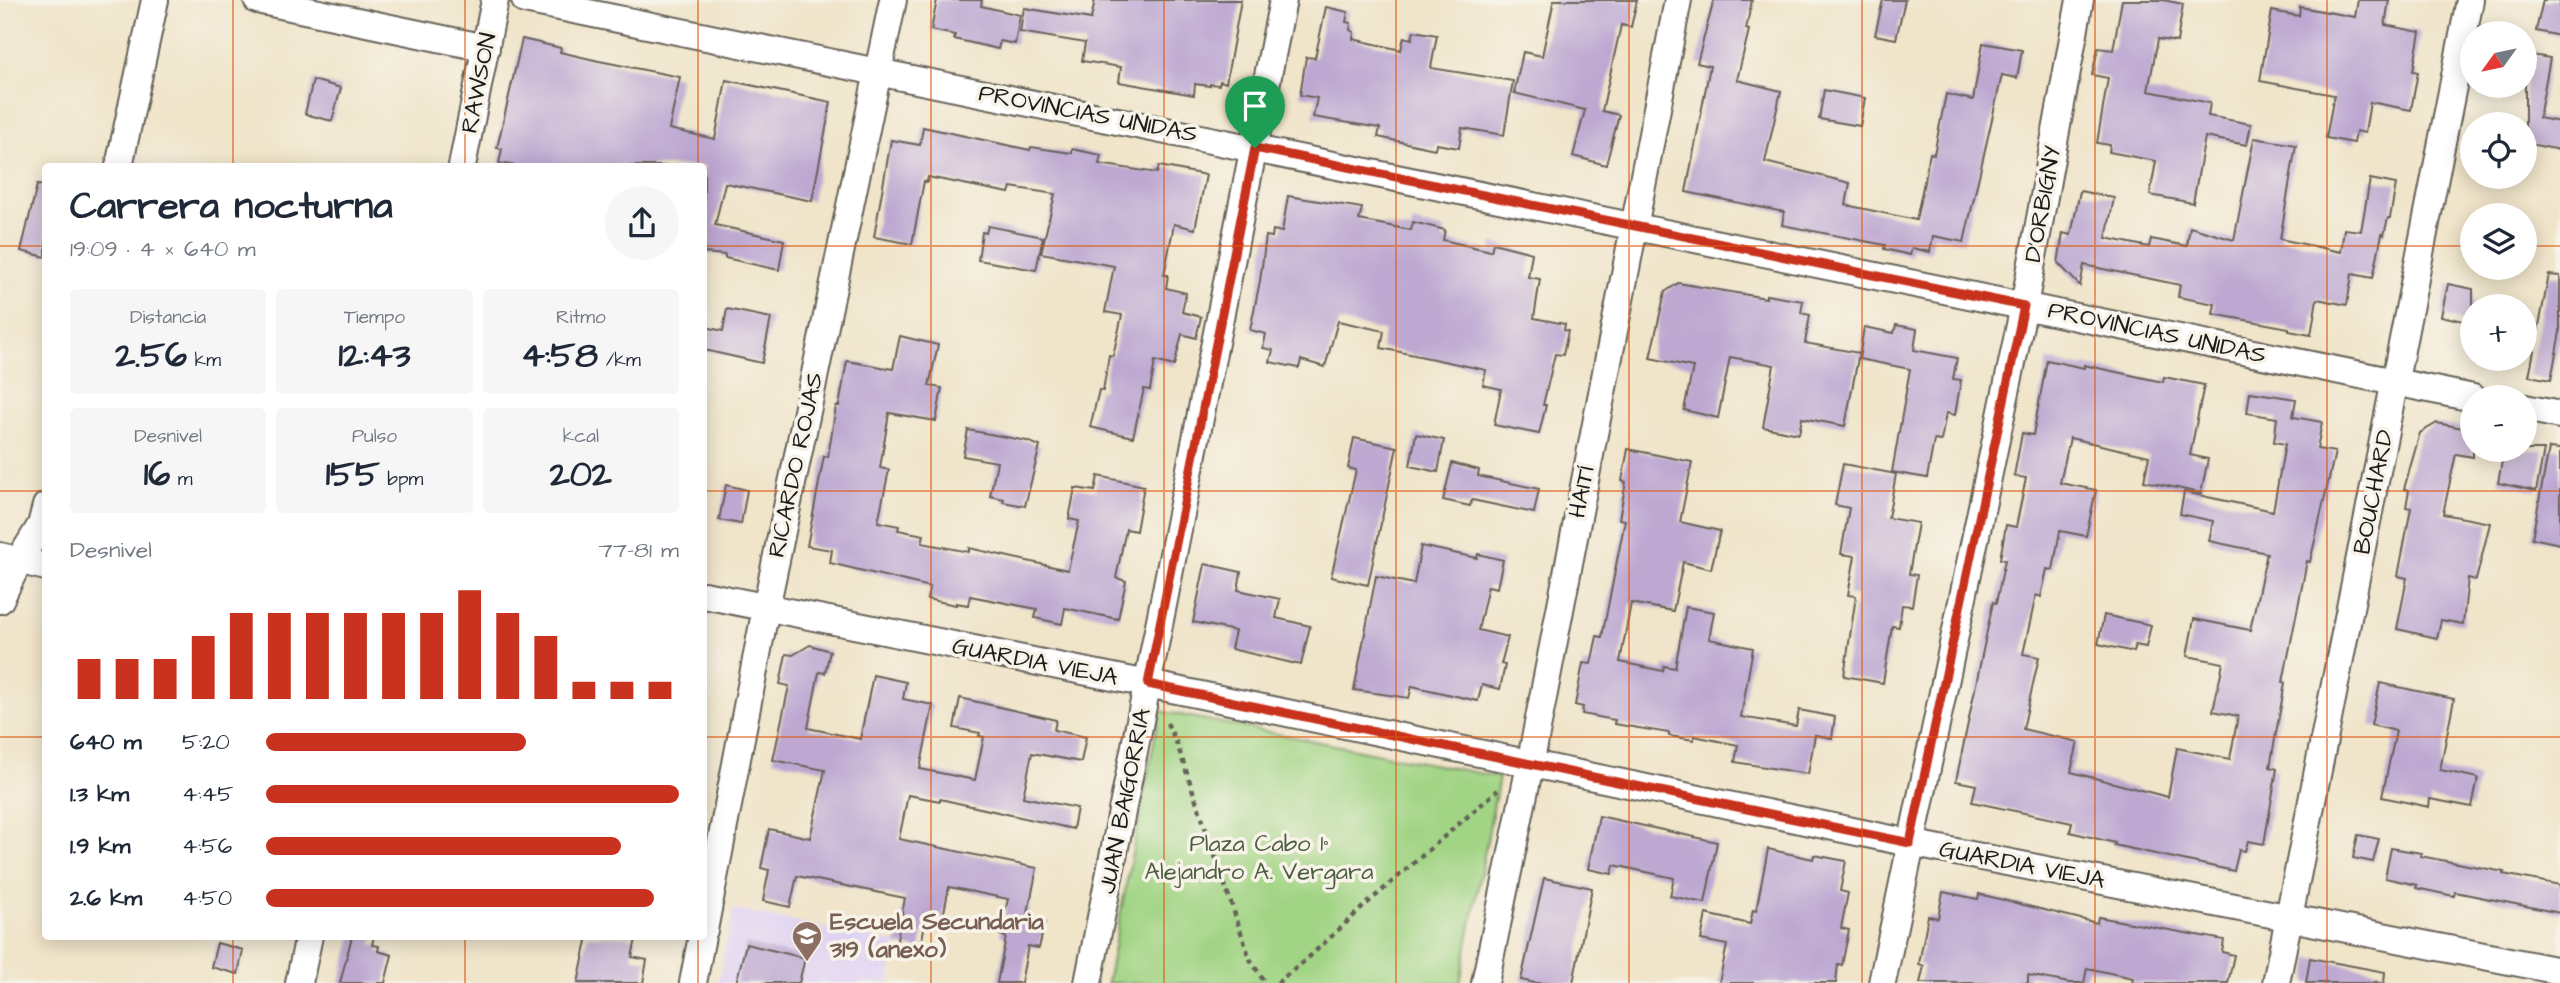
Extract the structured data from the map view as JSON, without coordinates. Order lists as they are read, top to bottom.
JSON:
{
  "streets": {
    "street": [
      "RAWSON",
      "PROVINCIAS UNIDAS",
      "D'ORBIGNY",
      "RICARDO ROJAS",
      "HAITÍ",
      "BOUCHARD",
      "GUARDIA VIEJA",
      "JUAN BAIGORRIA"
    ]
  },
  "crossings": [
    ["PROVINCIAS UNIDAS", "D'ORBIGNY"],
    ["PROVINCIAS UNIDAS", "RICARDO ROJAS"],
    ["PROVINCIAS UNIDAS", "HAITÍ"],
    ["PROVINCIAS UNIDAS", "BOUCHARD"],
    ["PROVINCIAS UNIDAS", "JUAN BAIGORRIA"],
    ["D'ORBIGNY", "GUARDIA VIEJA"],
    ["RICARDO ROJAS", "GUARDIA VIEJA"],
    ["HAITÍ", "GUARDIA VIEJA"],
    ["BOUCHARD", "GUARDIA VIEJA"],
    ["GUARDIA VIEJA", "JUAN BAIGORRIA"]
  ],
  "parks": ["Plaza Cabo 1° Alejandro A. Vergara"],
  "places": {
    "school or university": ["Escuela Secundaria 319 (anexo)"]
  },
  "north": "bottom left",
  "page": {
    "map_buttons": ["+", "−"],
    "heading": ["Carrera nocturna", "19:09 · 4 × 640 m"],
    "stats": [
      ["Distancia", "2.56 km"],
      ["Tiempo", "12:43"],
      ["Ritmo", "4:58 /km"],
      ["Desnivel", "16 m"],
      ["Pulso", "155 bpm"],
      ["kcal", "202"]
    ],
    "chart": ["Desnivel", "77–81 m"],
    "list": [
      {
        "name": "640 m",
        "note": "5:20"
      },
      {
        "name": "1.3 km",
        "note": "4:45"
      },
      {
        "name": "1.9 km",
        "note": "4:56"
      },
      {
        "name": "2.6 km",
        "note": "4:50"
      }
    ]
  }
}
